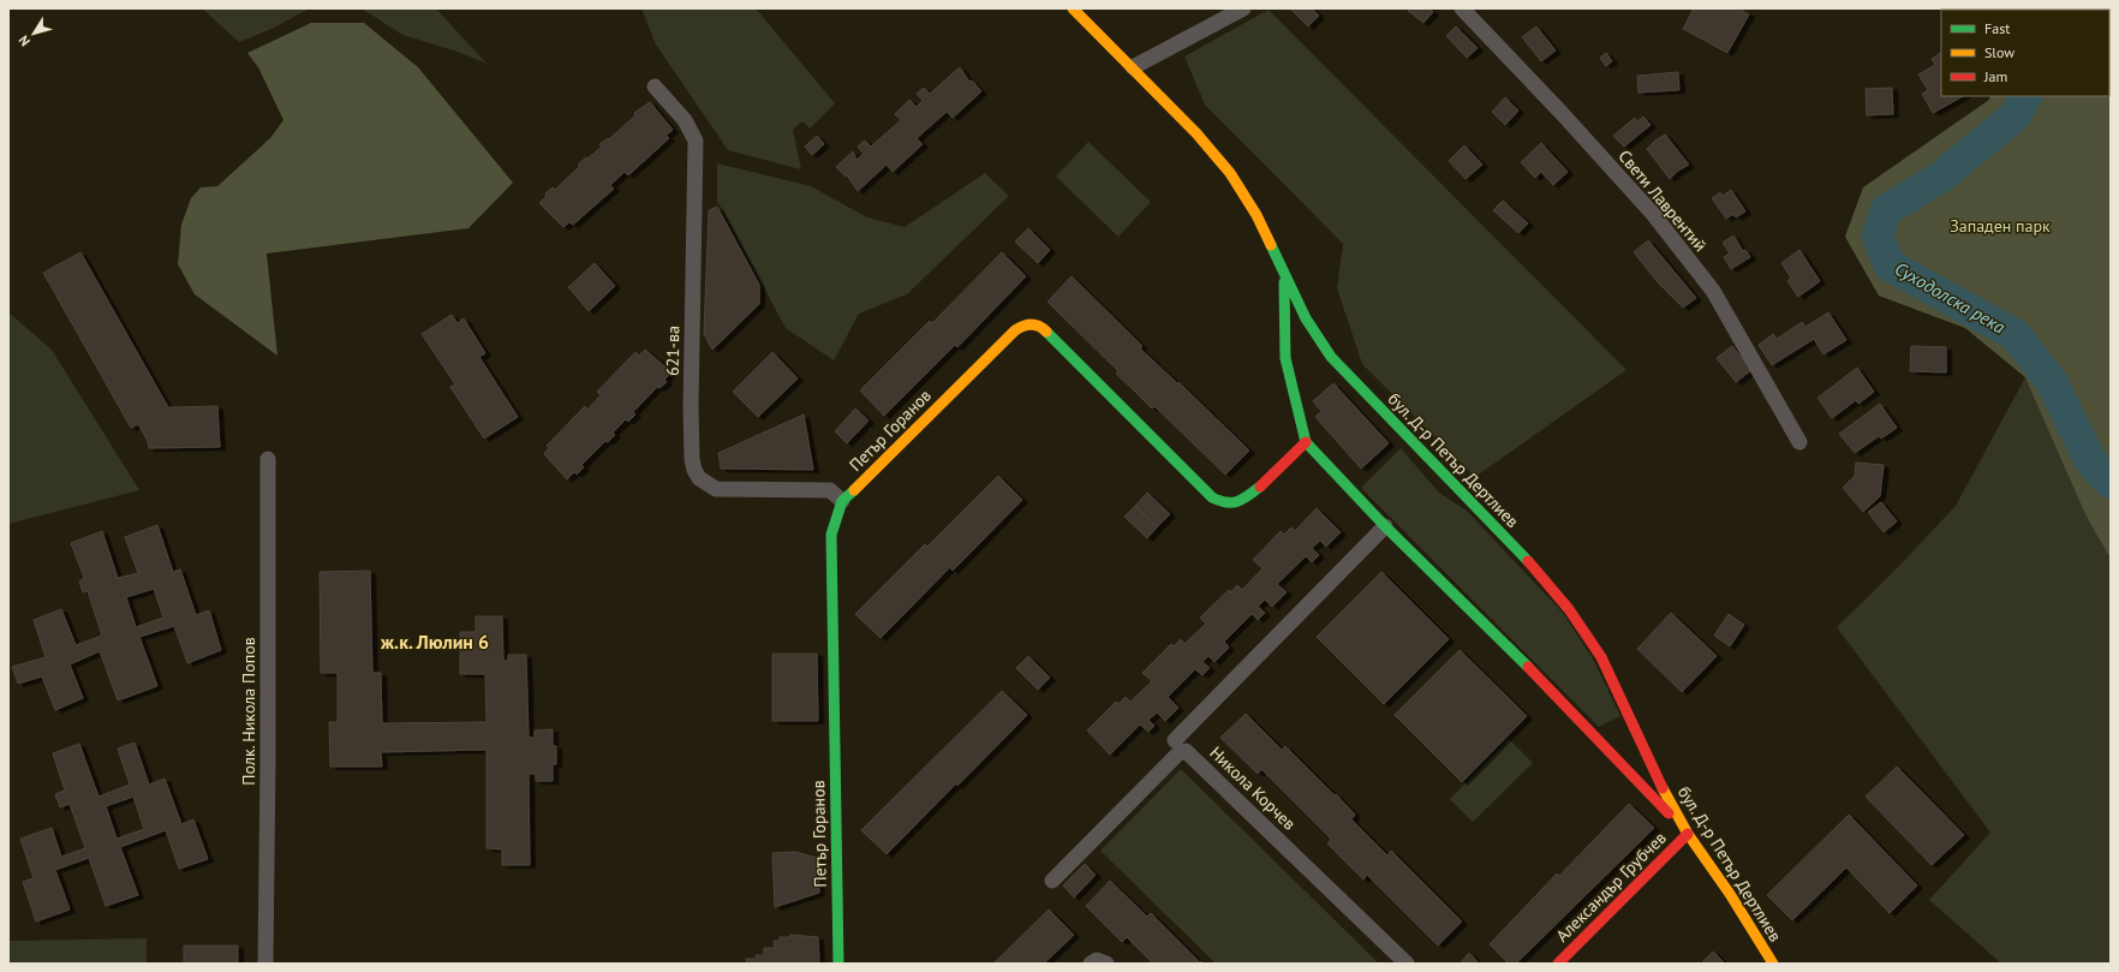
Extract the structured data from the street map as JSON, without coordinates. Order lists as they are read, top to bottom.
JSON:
{
  "streets": {
    "street": [
      "Свети Лаврентий",
      "621-ва",
      "Петър Горанов",
      "бул. Д-р Петър Дертлиев",
      "Полк. Никола Попов",
      "Никола Корчев",
      "Александър Грубчев"
    ]
  },
  "crossings": [
    ["621-ва", "Петър Горанов"],
    ["бул. Д-р Петър Дертлиев", "Александър Грубчев"]
  ],
  "districts": ["ж.к. Люлин 6"],
  "water": ["Суходолска река"],
  "parks": ["Западен парк"],
  "legend": ["Fast", "Slow", "Jam"],
  "north": "bottom left"
}
